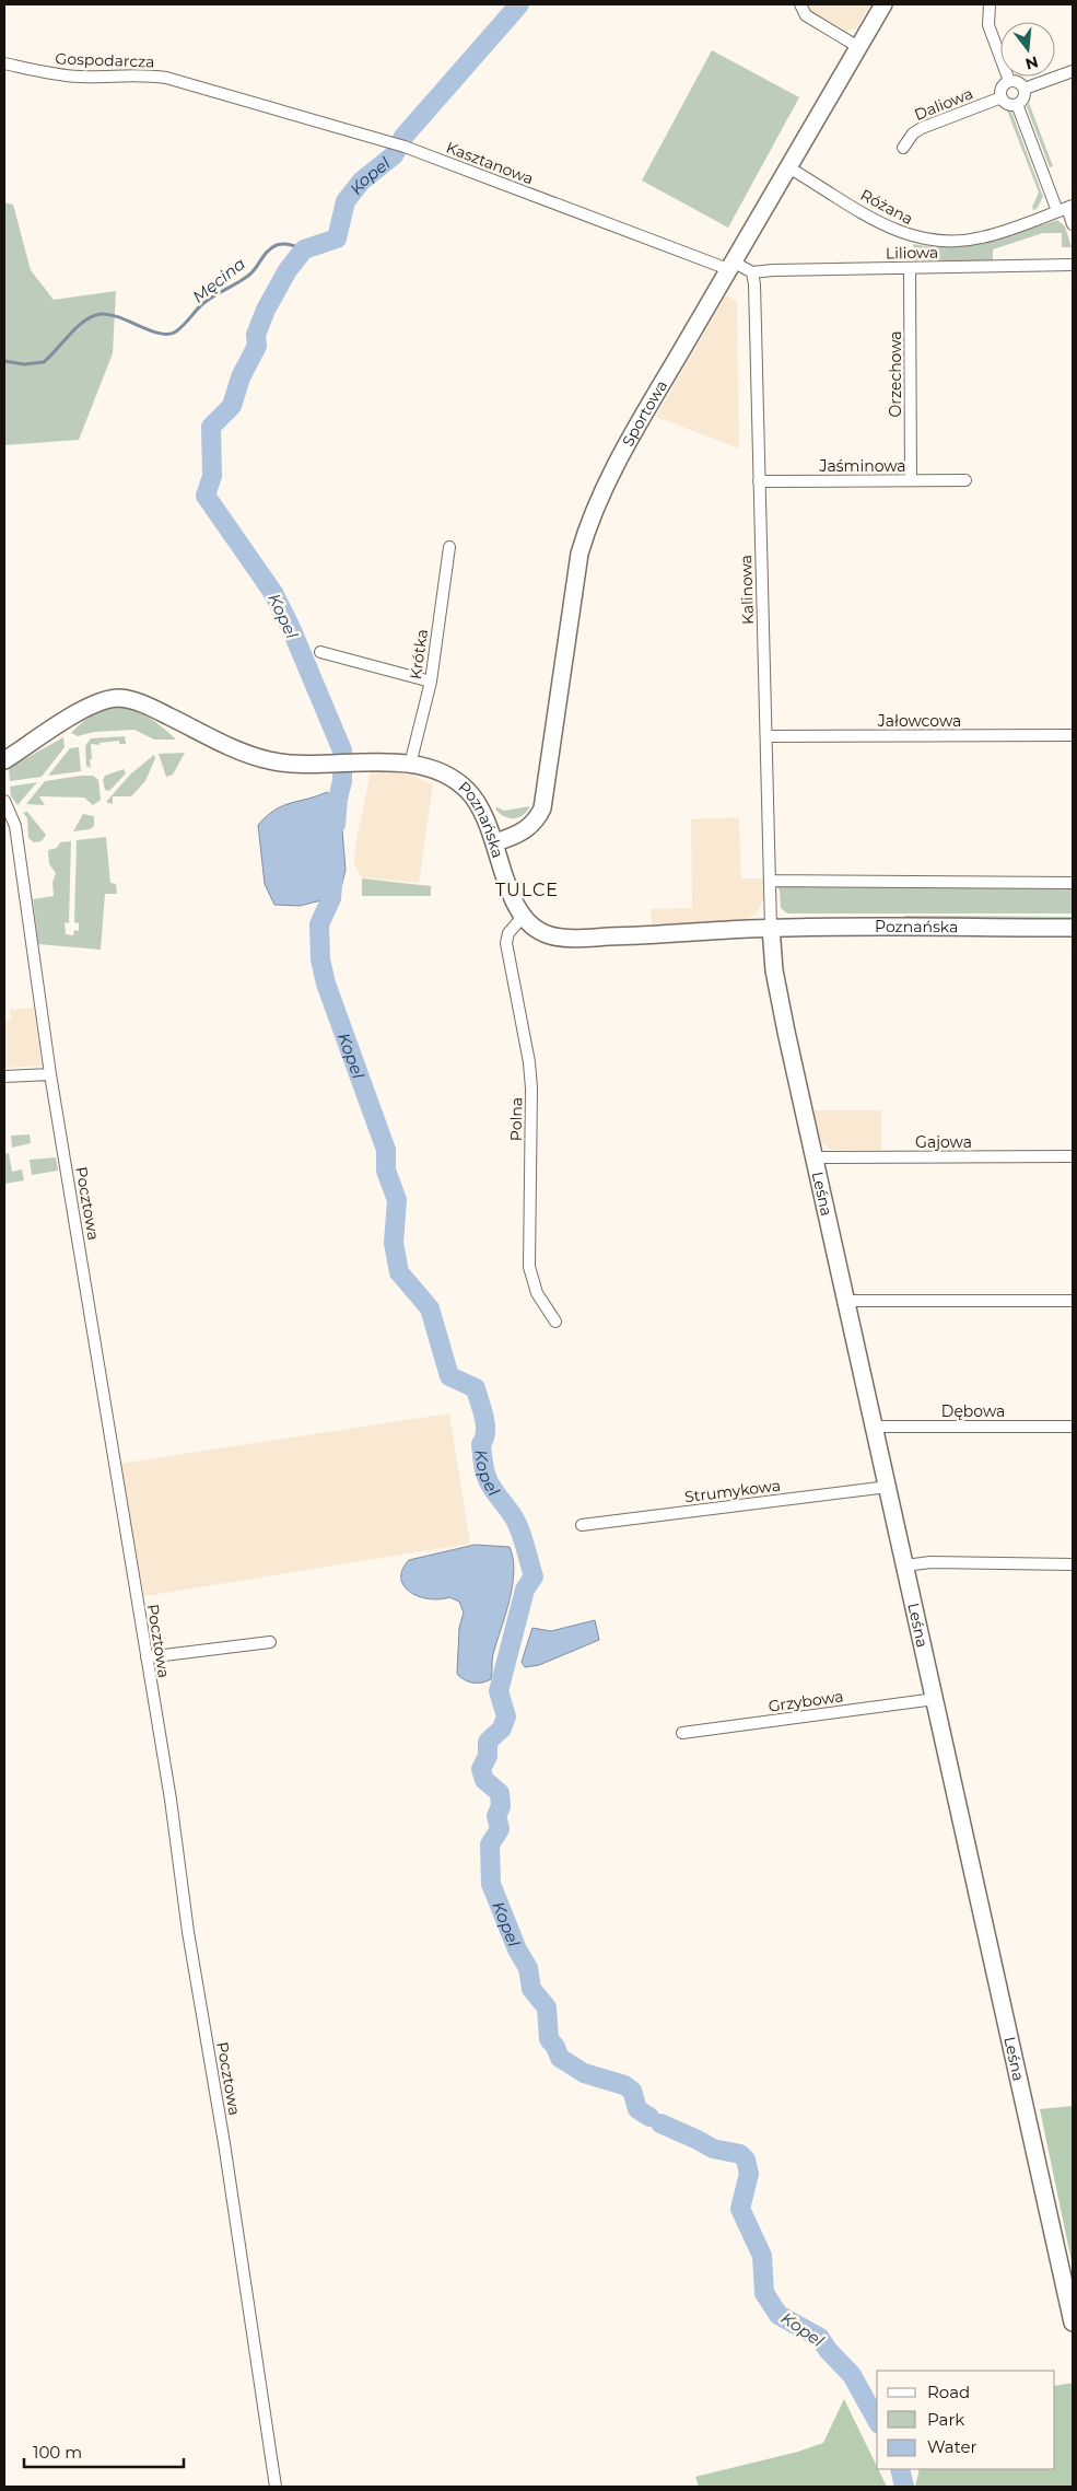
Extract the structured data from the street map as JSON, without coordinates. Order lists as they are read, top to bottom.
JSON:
{
  "streets": {
    "street": [
      "Gospodarcza",
      "Daliowa",
      "Kasztanowa",
      "Różana",
      "Liliowa",
      "Orzechowa",
      "Sportowa",
      "Jaśminowa",
      "Kalinowa",
      "Krótka",
      "Jałowcowa",
      "Poznańska",
      "Polna",
      "Gajowa",
      "Leśna",
      "Pocztowa",
      "Dębowa",
      "Strumykowa",
      "Grzybowa"
    ]
  },
  "crossings": [
    ["Gospodarcza", "Kasztanowa"],
    ["Kasztanowa", "Sportowa"],
    ["Różana", "Sportowa"],
    ["Liliowa", "Orzechowa"],
    ["Liliowa", "Kalinowa"],
    ["Orzechowa", "Jaśminowa"],
    ["Sportowa", "Poznańska"],
    ["Jaśminowa", "Kalinowa"],
    ["Kalinowa", "Jałowcowa"],
    ["Kalinowa", "Poznańska"],
    ["Kalinowa", "Leśna"],
    ["Krótka", "Poznańska"],
    ["Poznańska", "Polna"],
    ["Poznańska", "Leśna"],
    ["Gajowa", "Leśna"],
    ["Leśna", "Dębowa"],
    ["Leśna", "Strumykowa"],
    ["Leśna", "Grzybowa"]
  ],
  "districts": ["TULCE"],
  "water": ["Kopel", "Męcina"],
  "legend": ["Road", "Park", "Water"],
  "scale_bar": "100 m",
  "north": "bottom"
}
